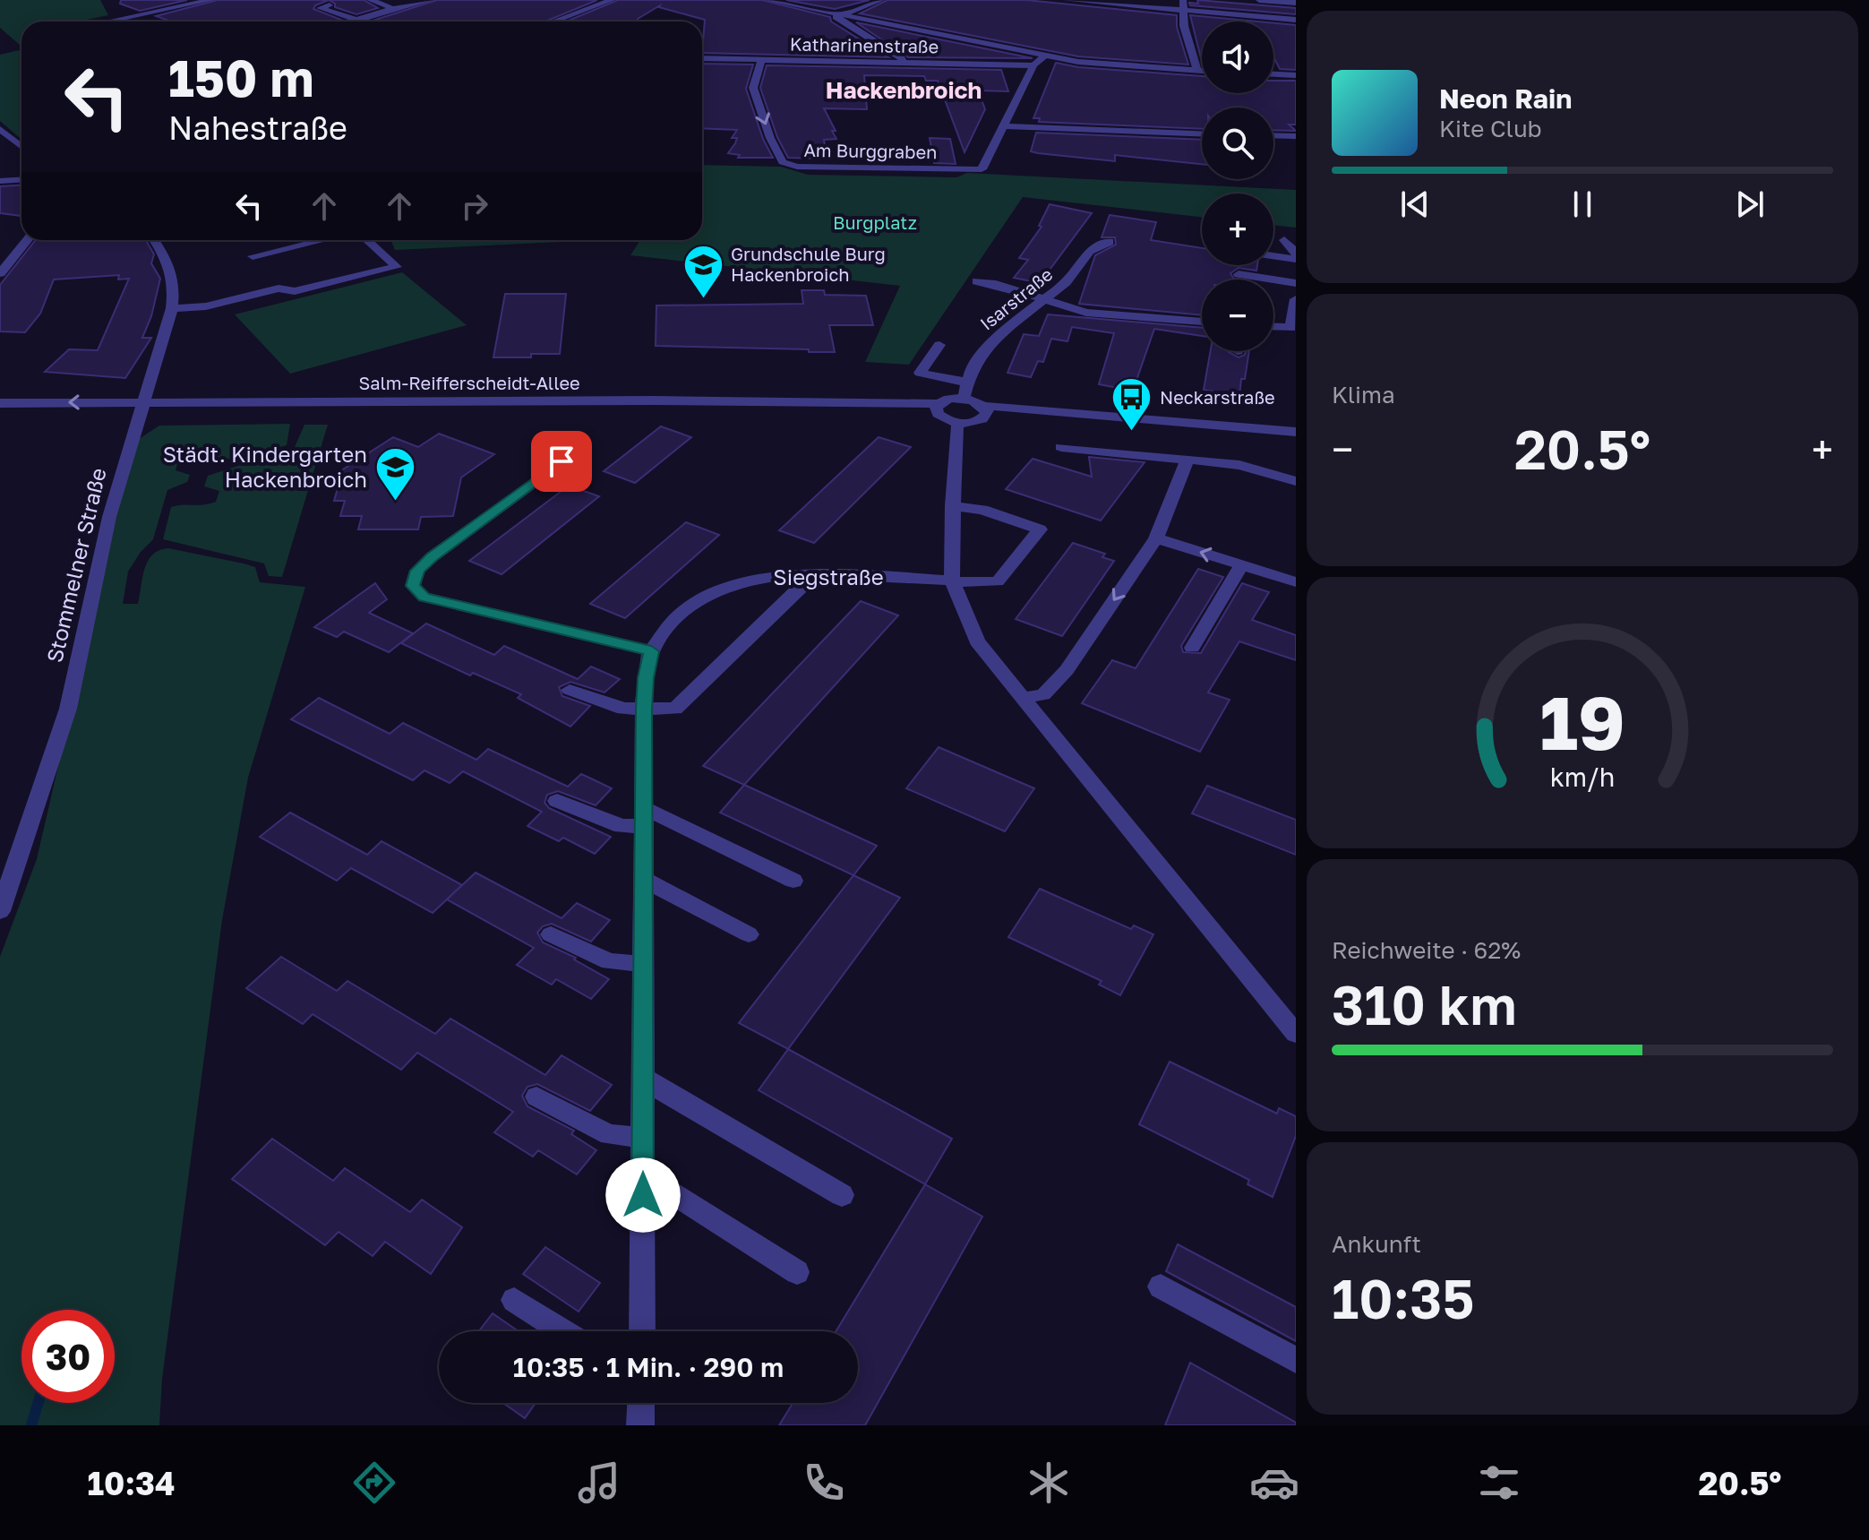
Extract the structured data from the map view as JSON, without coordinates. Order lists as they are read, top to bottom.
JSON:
{
  "streets": {
    "street": [
      "Katharinenstraße",
      "Am Burggraben",
      "Isarstraße",
      "Salm-Reifferscheidt-Allee",
      "Stommelner Straße",
      "Siegstraße"
    ]
  },
  "crossings": [
    ["Katharinenstraße", "Am Burggraben"],
    ["Salm-Reifferscheidt-Allee", "Stommelner Straße"]
  ],
  "districts": ["Hackenbroich"],
  "parks": ["Burgplatz"],
  "places": {
    "school or university": ["Grundschule Burg Hackenbroich", "Städt. Kindergarten Hackenbroich"],
    "bus stop": ["Neckarstraße"]
  },
  "page": {
    "map_buttons": ["+", "−"],
    "turn": ["150 m", "Nahestraße"],
    "song": ["Neon Rain", "Kite Club"],
    "tile": [
      "Klima",
      ["Reichweite · 62%", "310 km"],
      ["Ankunft", "10:35"]
    ],
    "heat": ["−", "20.5°", "+"],
    "limit": "30",
    "trip": "10:35 · 1 Min. · 290 m",
    "tabs": ["10:34", "20.5°"],
    "gauge": ["19", "km/h"]
  }
}
